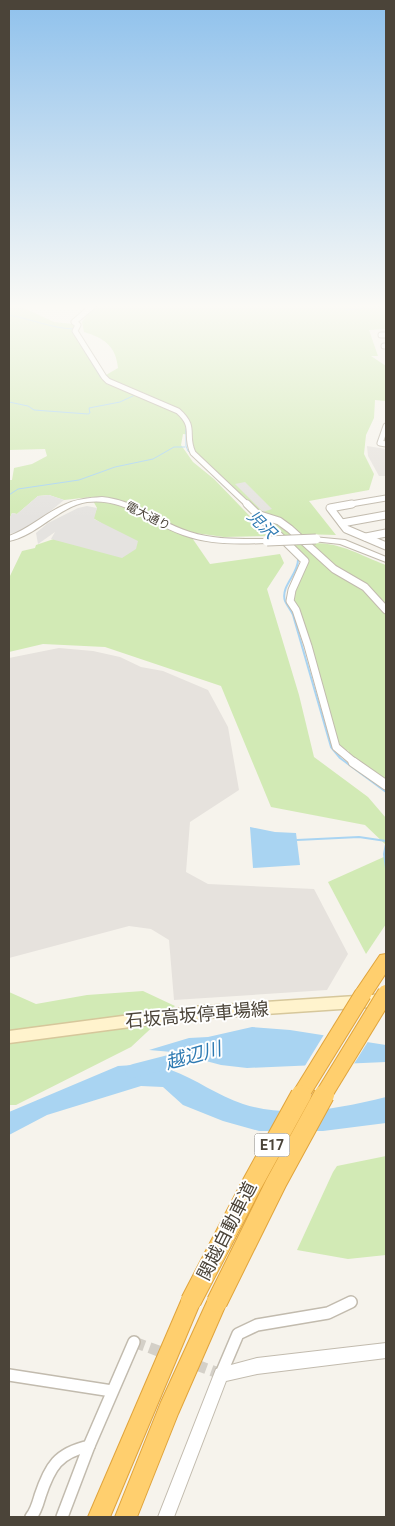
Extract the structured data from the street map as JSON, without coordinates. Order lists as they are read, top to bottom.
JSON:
{
  "streets": {
    "highway": ["E17", "関越自動車道"],
    "main road": ["石坂高坂停車場線"],
    "street": ["電大通り"]
  },
  "water": ["児沢", "越辺川"]
}
